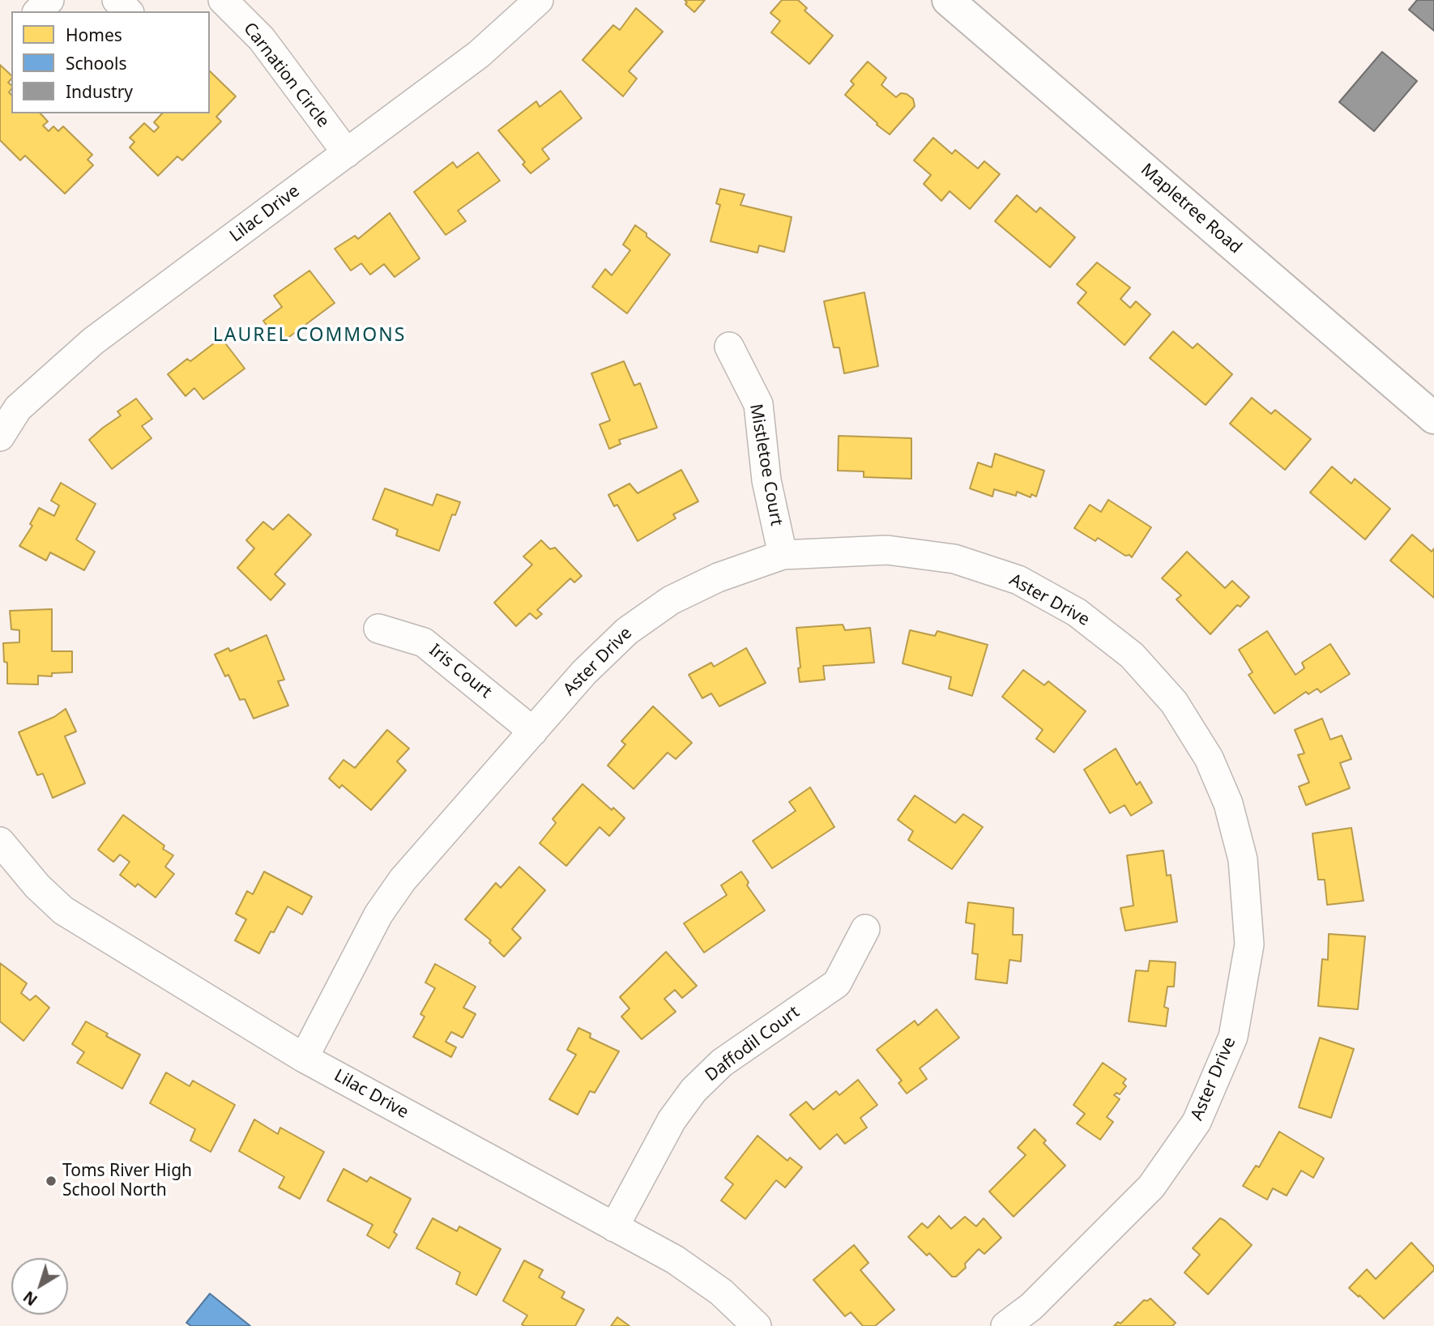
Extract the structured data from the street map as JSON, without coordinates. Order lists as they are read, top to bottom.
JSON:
{
  "streets": {
    "street": [
      "Carnation Circle",
      "Mapletree Road",
      "Lilac Drive",
      "Mistletoe Court",
      "Aster Drive",
      "Iris Court",
      "Daffodil Court"
    ]
  },
  "crossings": [
    ["Carnation Circle", "Lilac Drive"],
    ["Lilac Drive", "Aster Drive"],
    ["Lilac Drive", "Daffodil Court"],
    ["Mistletoe Court", "Aster Drive"],
    ["Aster Drive", "Iris Court"]
  ],
  "districts": ["LAUREL COMMONS"],
  "places": ["Toms River High School North"],
  "legend": ["Homes", "Schools", "Industry"],
  "north": "bottom left"
}
